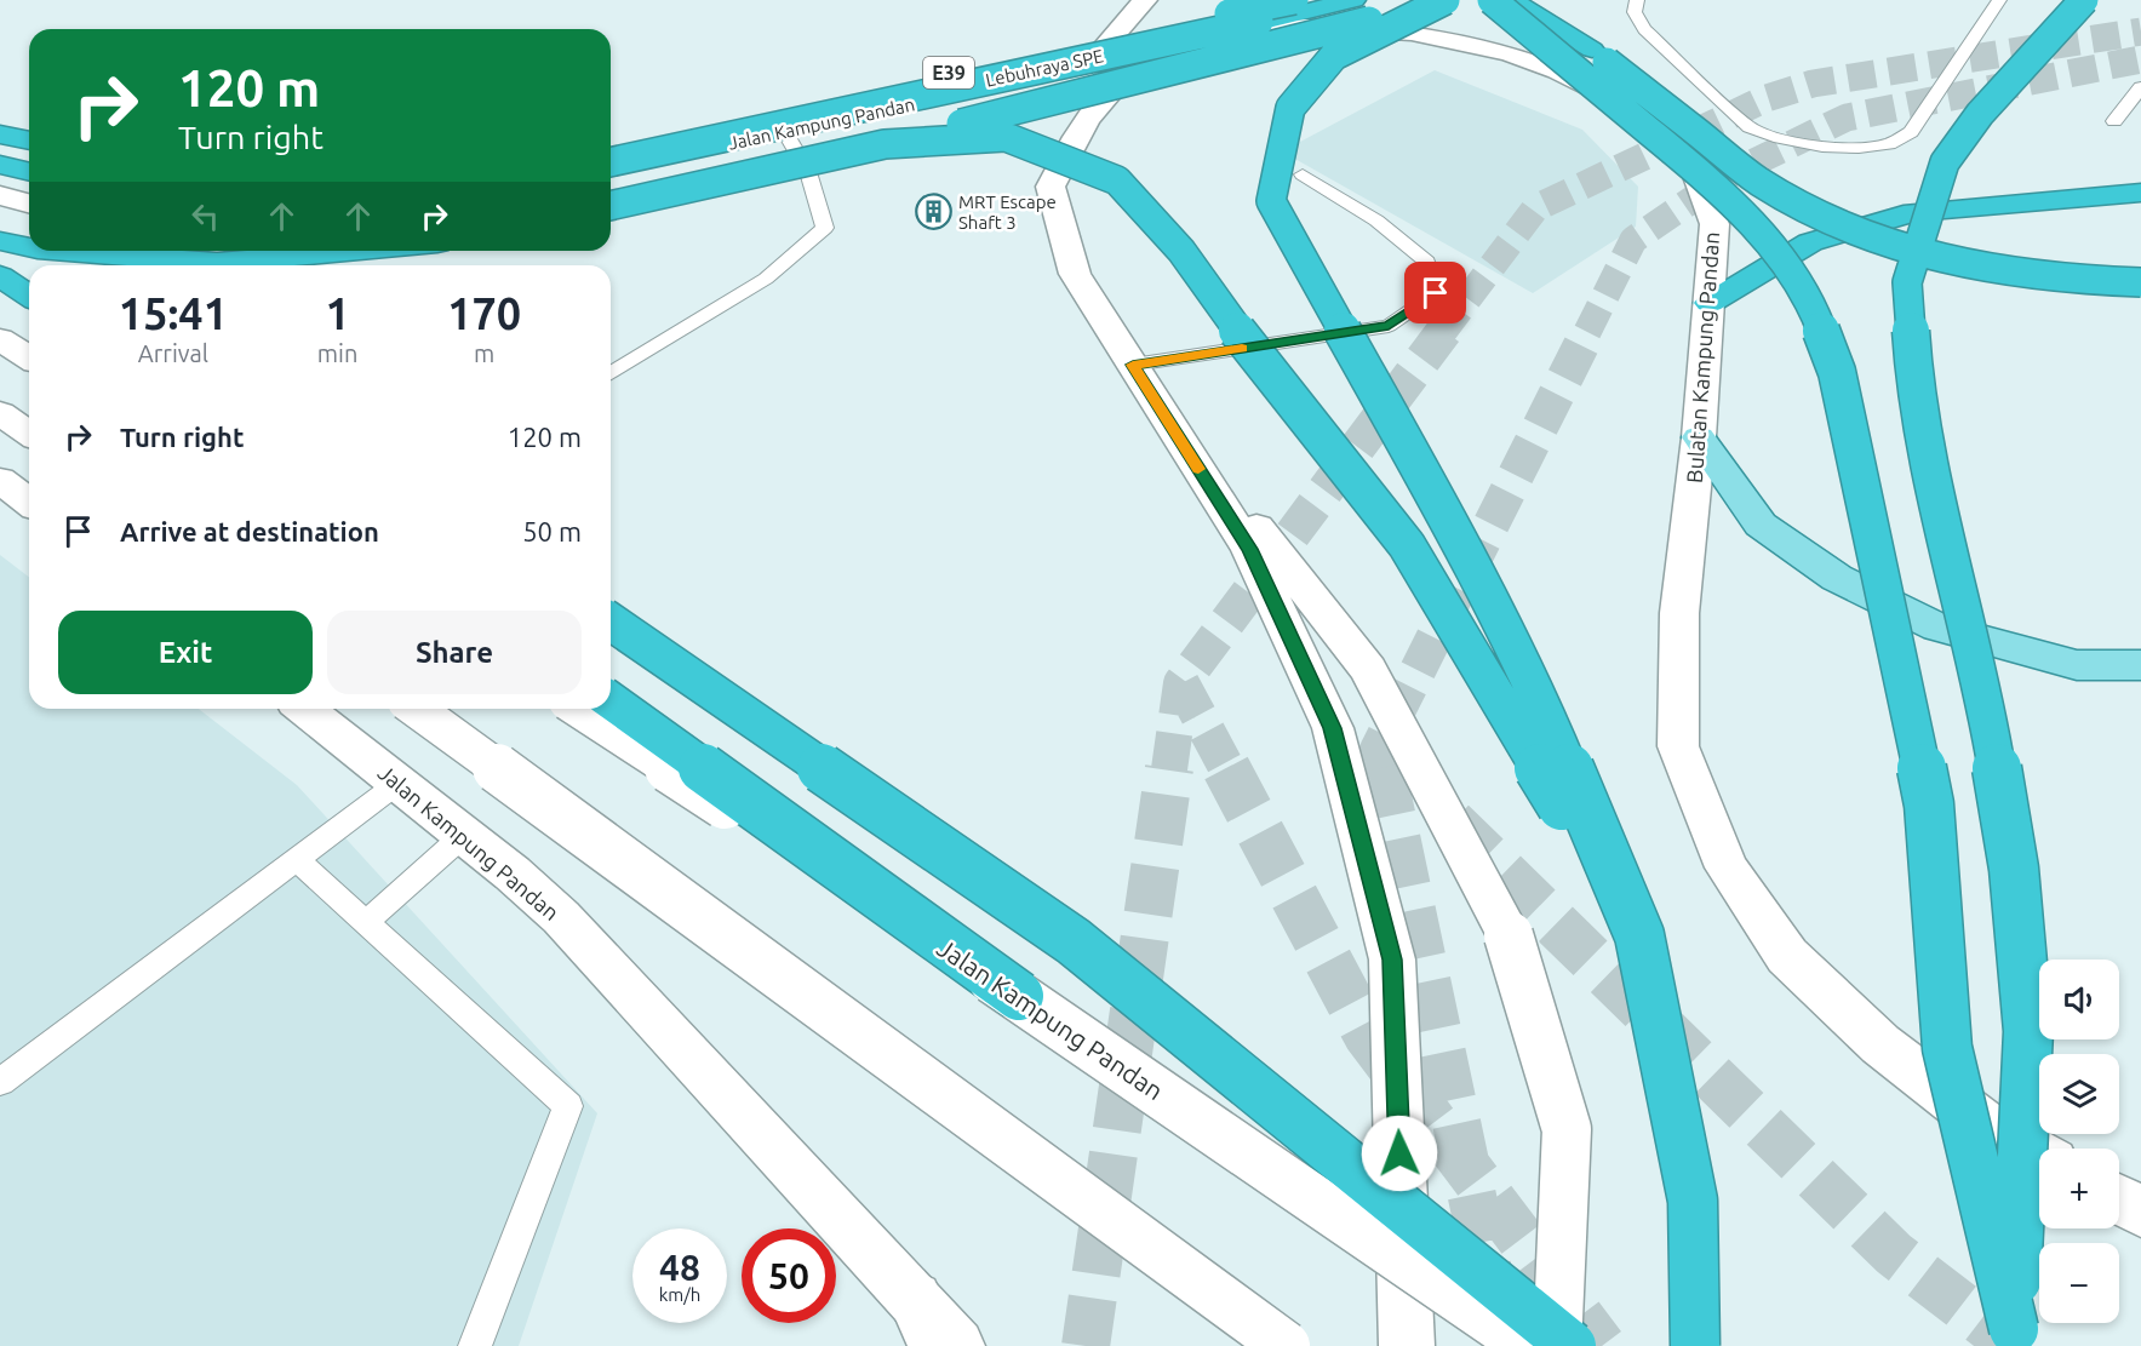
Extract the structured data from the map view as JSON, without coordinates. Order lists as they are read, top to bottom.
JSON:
{
  "streets": {
    "highway": ["Lebuhraya SPE", "E39"],
    "main road": ["Jalan Kampung Pandan", "Bulatan Kampung Pandan"]
  },
  "crossings": [
    ["Jalan Kampung Pandan", "Bulatan Kampung Pandan"]
  ],
  "places": {
    "building": ["MRT Escape Shaft 3"]
  },
  "page": {
    "turn": ["120 m", "Turn right"],
    "eta": [
      "15:41",
      "Arrival",
      "1",
      "min",
      "170",
      "m"
    ],
    "list": [
      {
        "name": "Turn right",
        "value": "120 m"
      },
      {
        "name": "Arrive at destination",
        "value": "50 m"
      }
    ],
    "buttons": ["Exit", "Share"],
    "map_buttons": ["+", "−"],
    "speed": "48 km/h",
    "limit": "50"
  }
}
